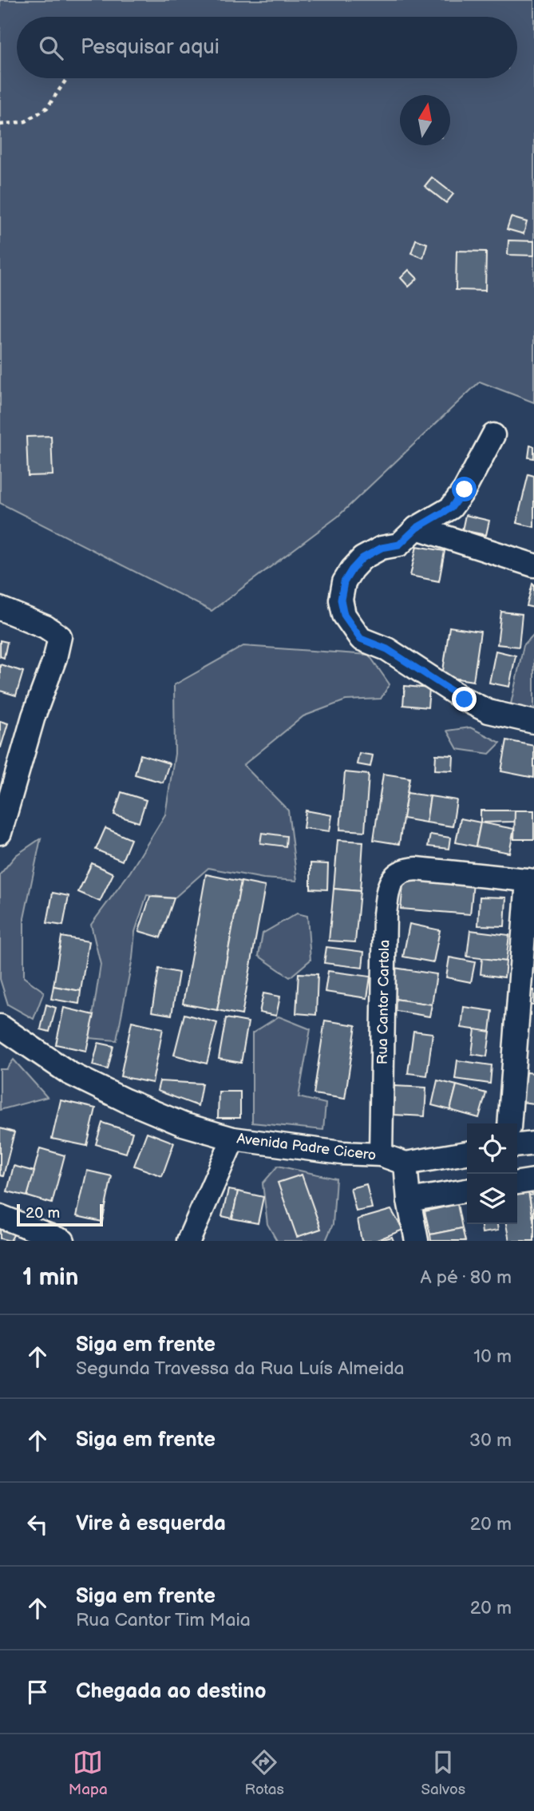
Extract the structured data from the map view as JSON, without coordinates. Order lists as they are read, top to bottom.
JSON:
{
  "streets": {
    "street": ["Rua Cantor Cartola", "Avenida Padre Cicero"]
  },
  "crossings": [
    ["Rua Cantor Cartola", "Avenida Padre Cicero"]
  ],
  "scale_bar": "20 m",
  "north": "top",
  "page": {
    "search": "Pesquisar aqui",
    "scale": "20 m",
    "heading": ["1 min", "A pé · 80 m"],
    "list": [
      ["Siga em frente", "Segunda Travessa da Rua Luís Almeida", "10 m"],
      ["Siga em frente", "30 m"],
      ["Vire à esquerda", "20 m"],
      ["Siga em frente", "Rua Cantor Tim Maia", "20 m"],
      "Chegada ao destino"
    ],
    "nav": ["Mapa", "Rotas", "Salvos"]
  }
}
